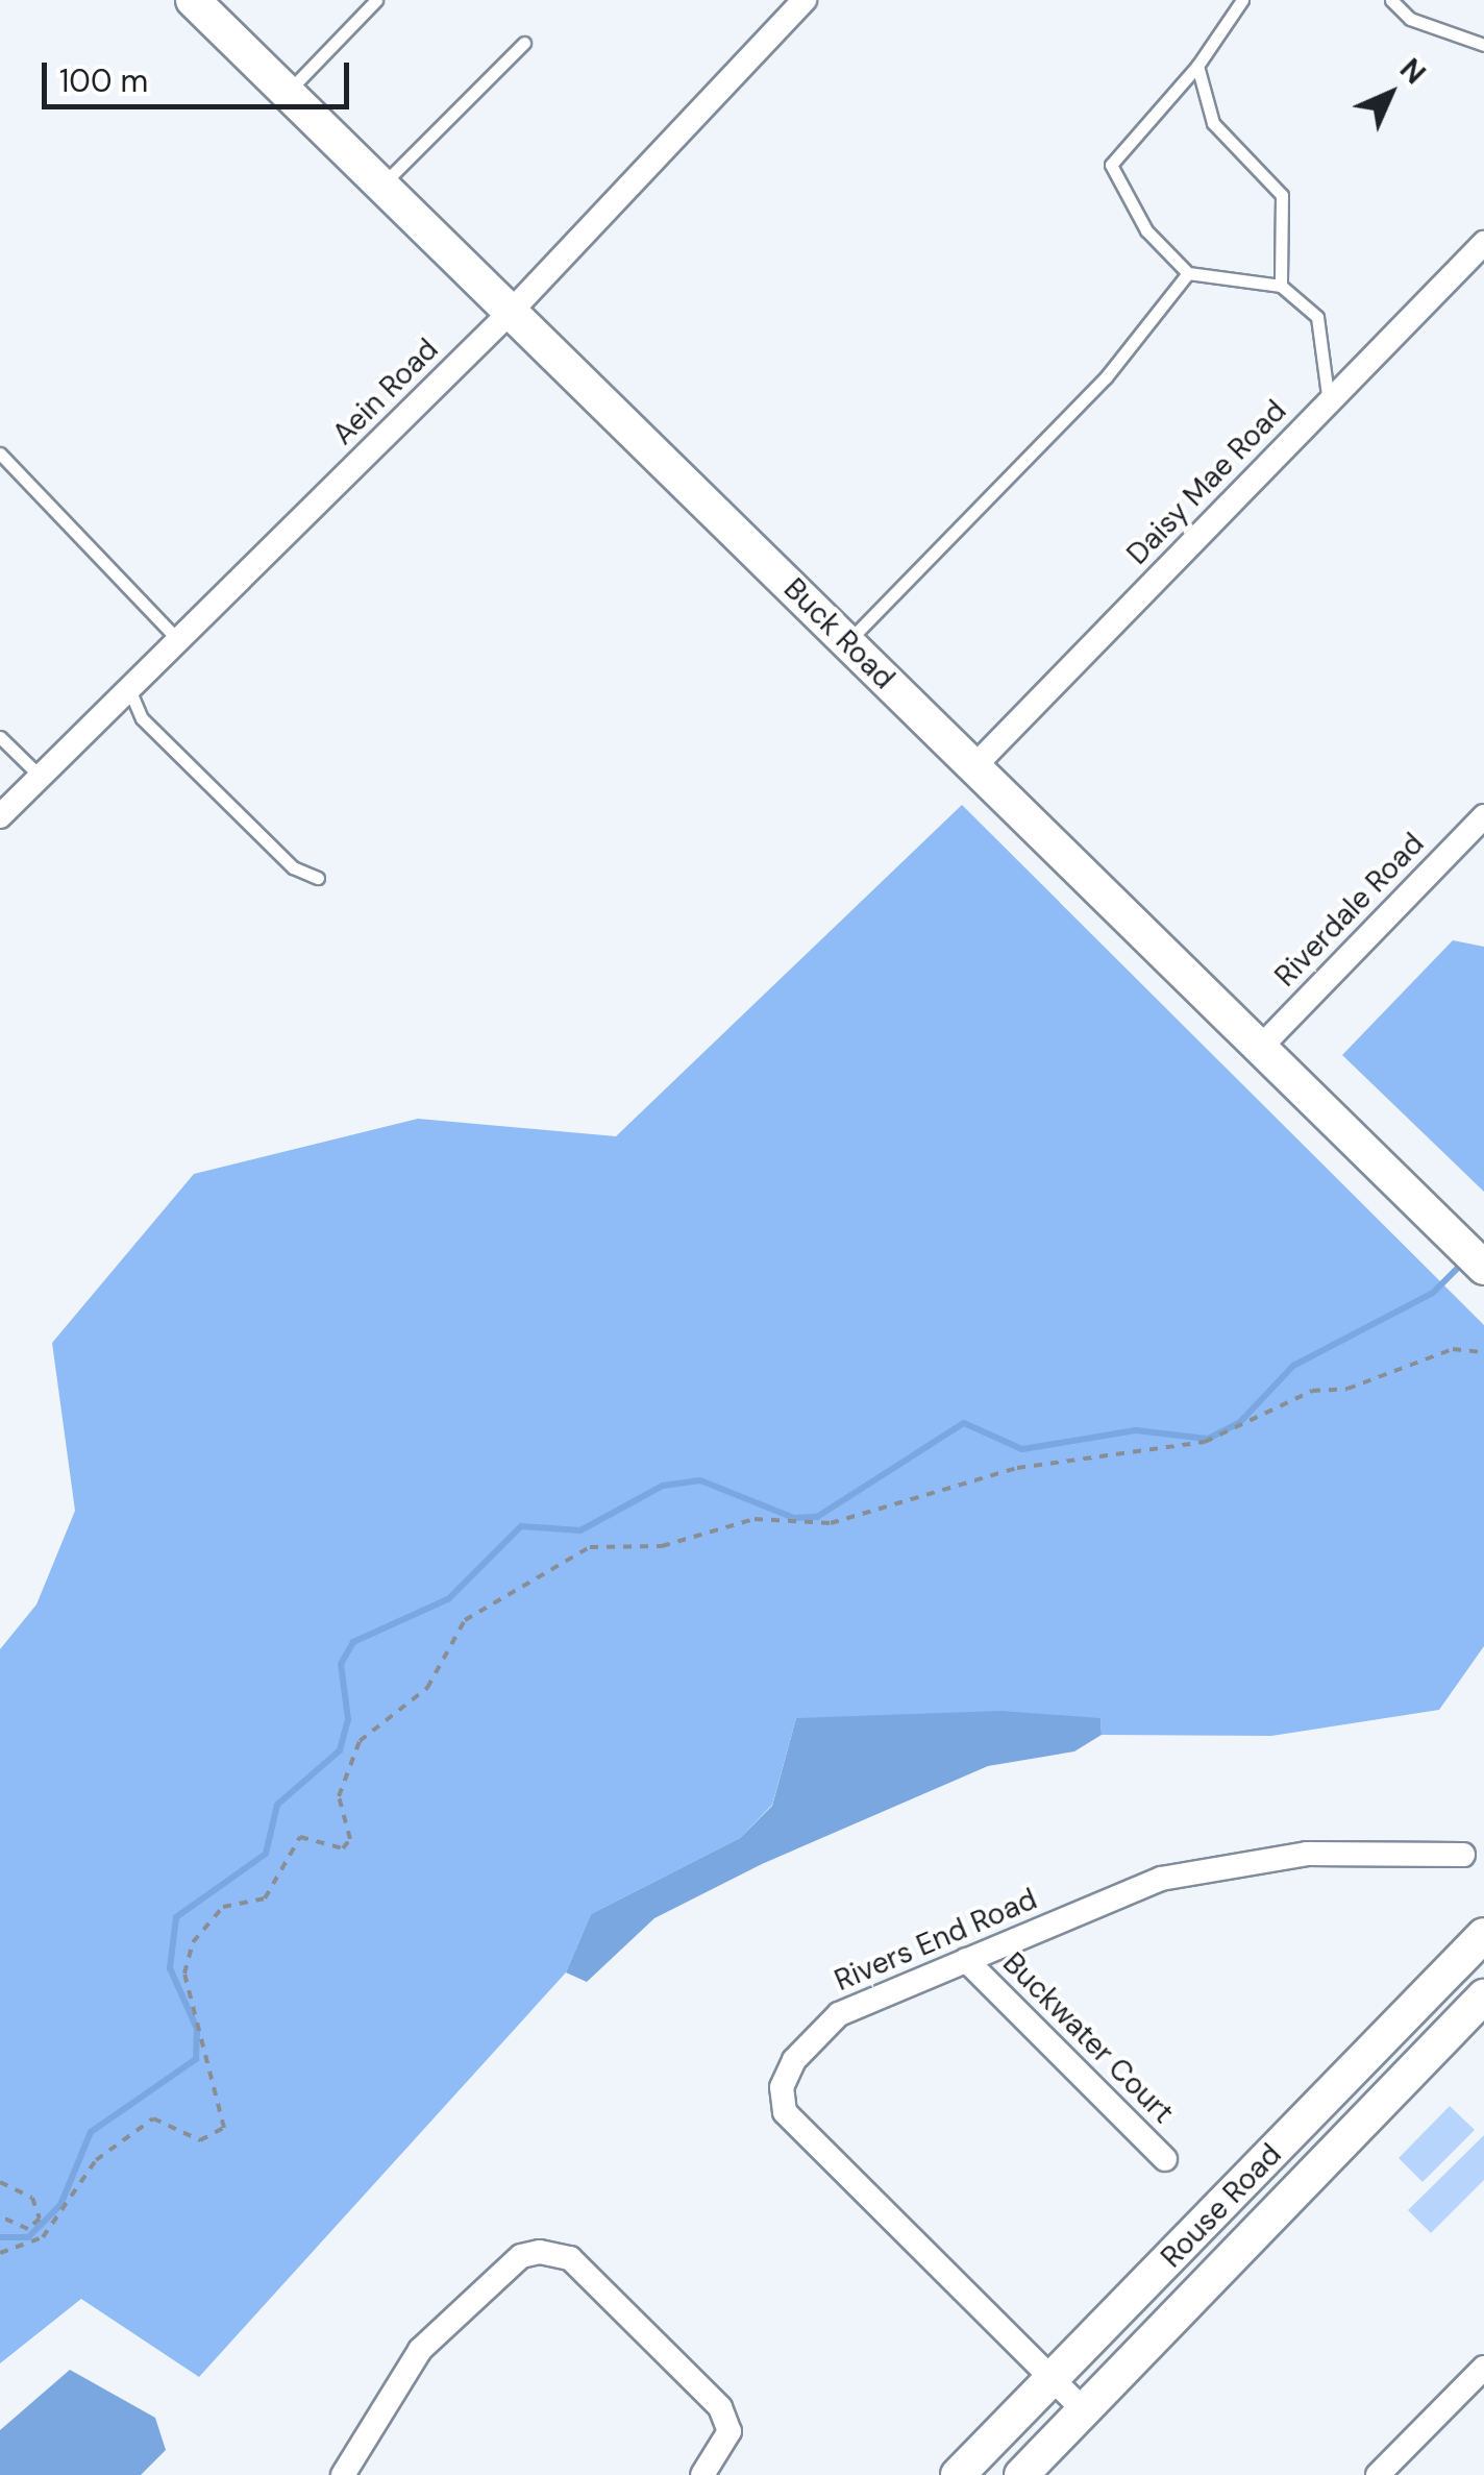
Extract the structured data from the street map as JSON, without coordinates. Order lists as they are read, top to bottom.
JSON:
{
  "streets": {
    "street": [
      "Aein Road",
      "Daisy Mae Road",
      "Buck Road",
      "Riverdale Road",
      "Rivers End Road",
      "Buckwater Court",
      "Rouse Road"
    ]
  },
  "crossings": [
    ["Aein Road", "Buck Road"],
    ["Daisy Mae Road", "Buck Road"],
    ["Buck Road", "Riverdale Road"],
    ["Rivers End Road", "Buckwater Court"],
    ["Rivers End Road", "Rouse Road"]
  ],
  "scale_bar": "100 m",
  "north": "top right"
}
